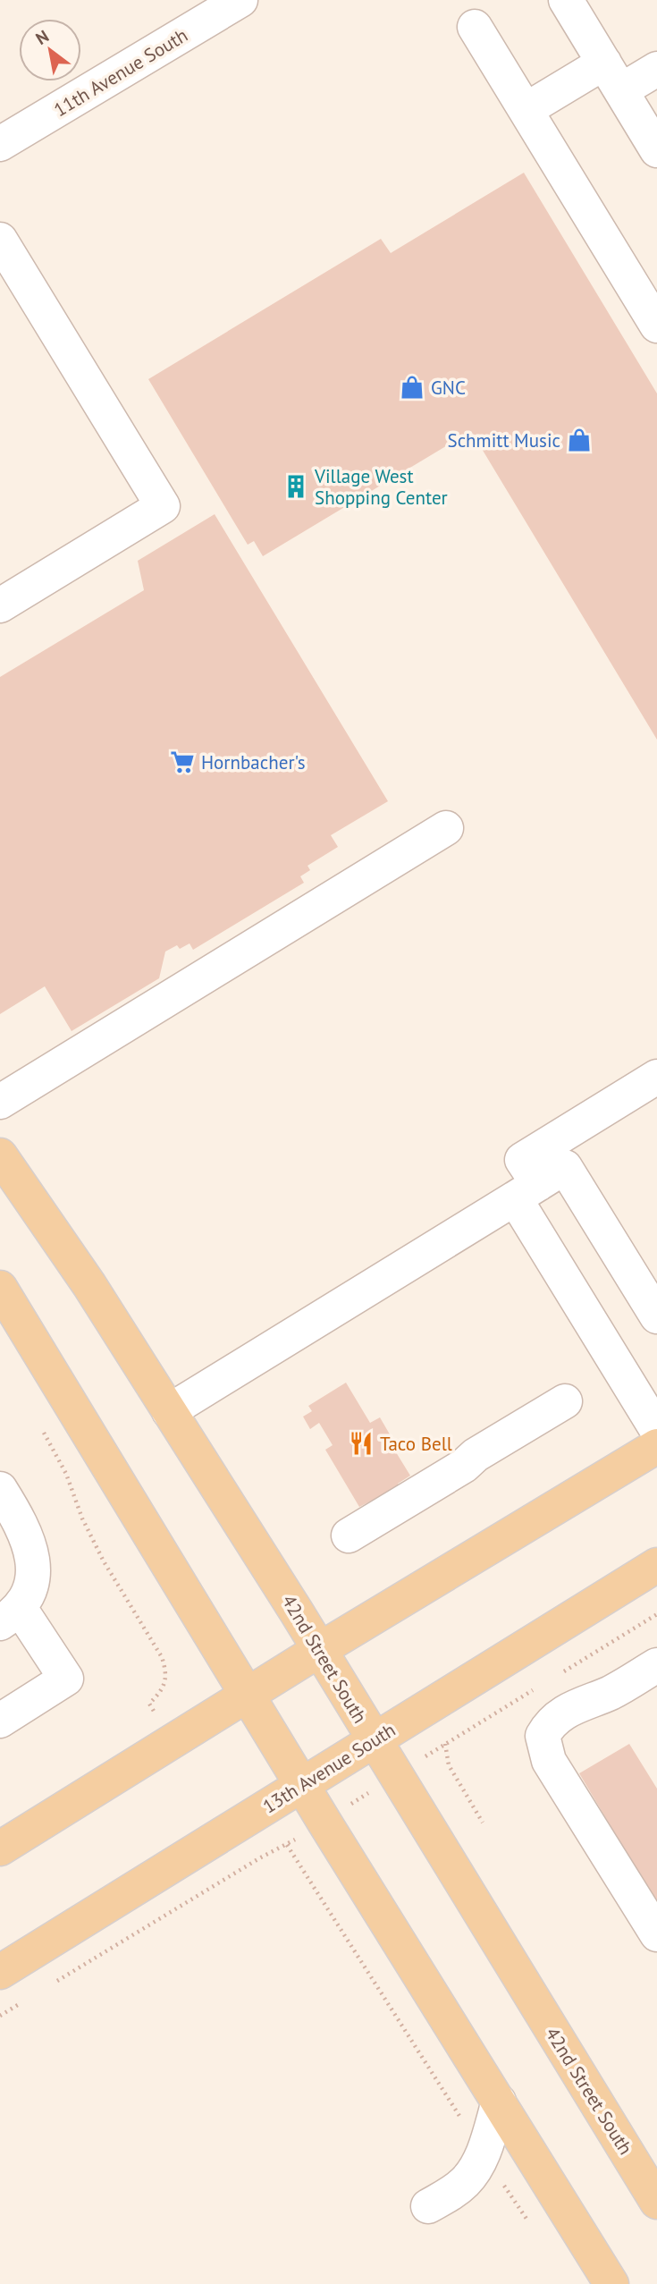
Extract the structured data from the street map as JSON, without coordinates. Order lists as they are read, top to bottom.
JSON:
{
  "streets": {
    "main road": ["42nd Street South", "13th Avenue South"],
    "street": ["11th Avenue South"]
  },
  "crossings": [
    ["42nd Street South", "13th Avenue South"]
  ],
  "places": {
    "shop": ["GNC", "Schmitt Music"],
    "building": ["Village West Shopping Center"],
    "supermarket": ["Hornbacher's"],
    "restaurant": ["Taco Bell"]
  },
  "north": "top left"
}
